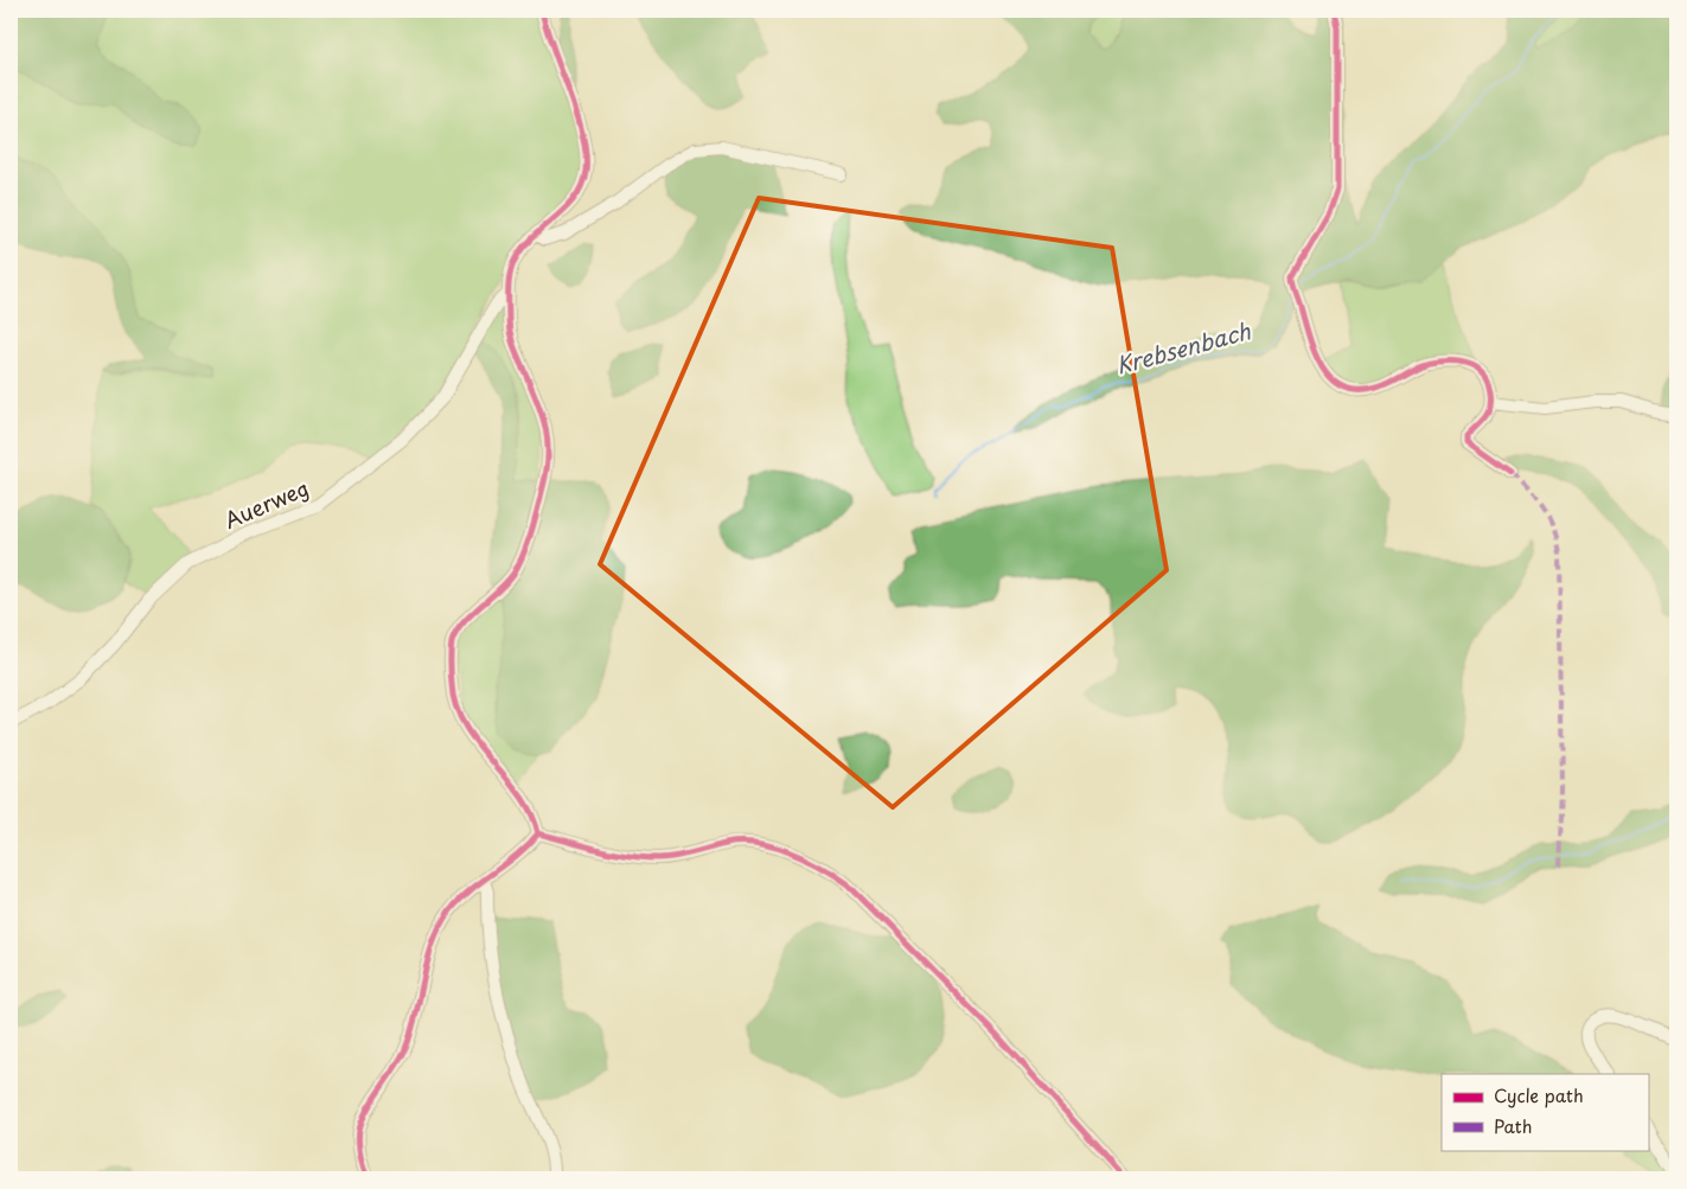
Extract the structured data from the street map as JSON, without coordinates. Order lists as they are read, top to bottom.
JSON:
{
  "streets": {
    "street": ["Auerweg"]
  },
  "water": ["Krebsenbach"],
  "legend": ["Cycle path", "Path"]
}
